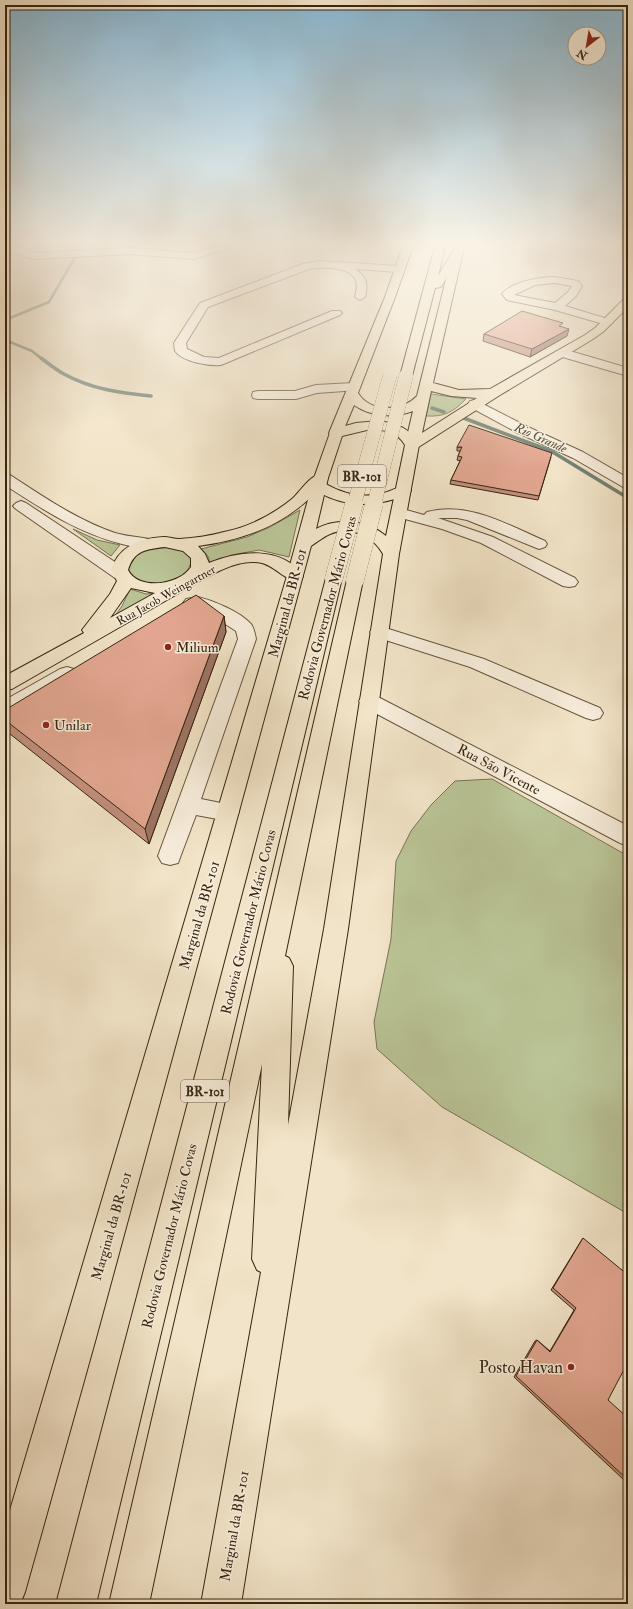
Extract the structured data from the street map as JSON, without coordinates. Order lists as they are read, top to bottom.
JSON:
{
  "streets": {
    "main road": [
      "BR-101",
      "Rua Jacob Weingartner",
      "Marginal da BR-101",
      "Rodovia Governador Mário Covas"
    ],
    "street": ["Rua São Vicente"]
  },
  "crossings": [
    ["Rua Jacob Weingartner", "Marginal da BR-101"],
    ["Marginal da BR-101", "Rua São Vicente"]
  ],
  "water": ["Rio Grande"],
  "places": ["Milium", "Unilar", "Posto Havan"],
  "north": "bottom left"
}
